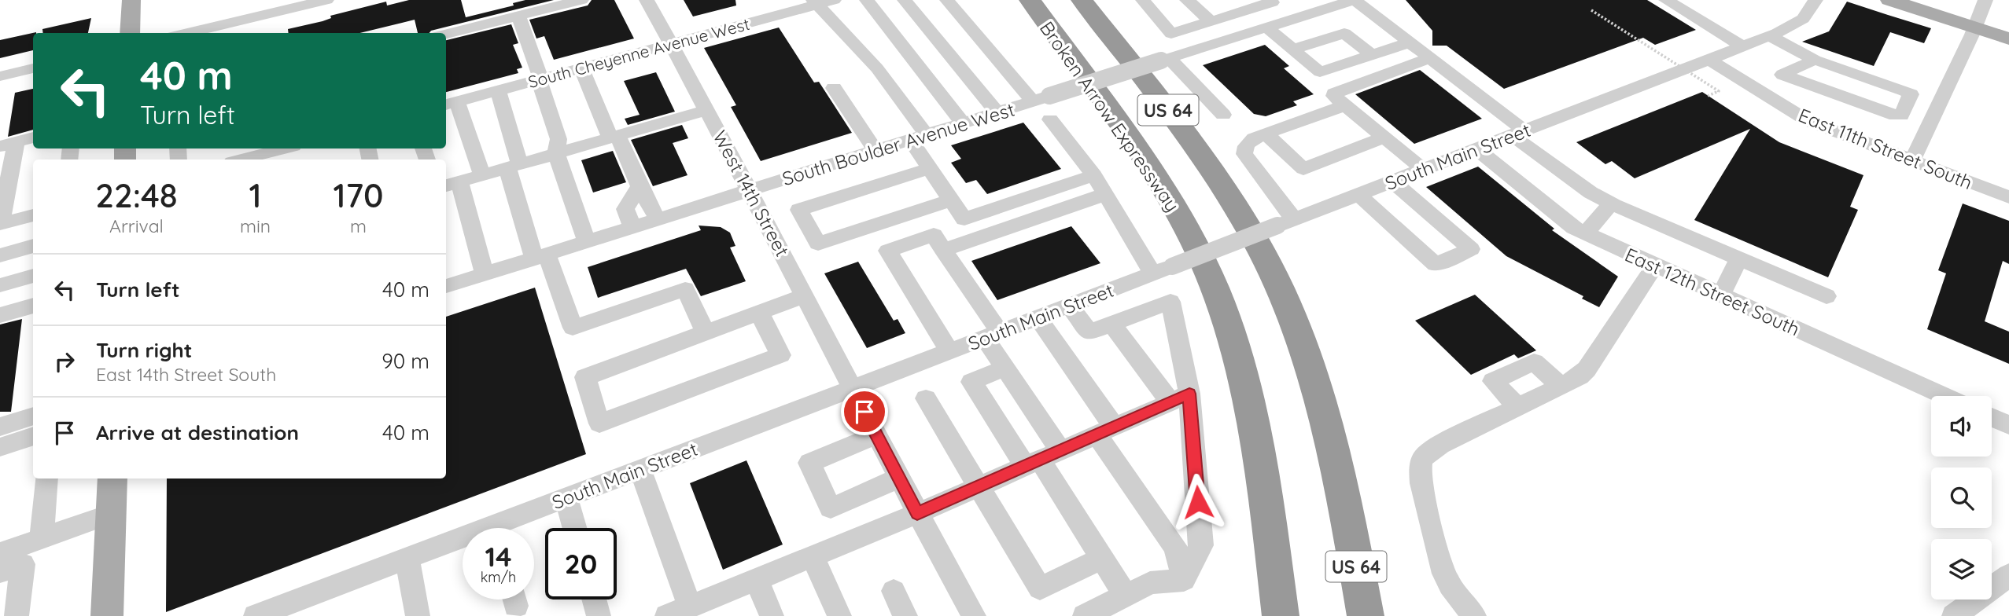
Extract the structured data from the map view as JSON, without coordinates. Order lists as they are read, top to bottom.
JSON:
{
  "streets": {
    "highway": ["US 64", "Broken Arrow Expressway"],
    "street": [
      "South Cheyenne Avenue West",
      "South Boulder Avenue West",
      "East 11th Street South",
      "South Main Street",
      "West 14th Street",
      "East 12th Street South"
    ]
  },
  "crossings": [
    ["South Cheyenne Avenue West", "West 14th Street"],
    ["South Boulder Avenue West", "West 14th Street"],
    ["East 11th Street South", "South Main Street"],
    ["South Main Street", "West 14th Street"],
    ["South Main Street", "East 12th Street South"]
  ],
  "page": {
    "turn": ["40 m", "Turn left"],
    "eta": [
      "22:48",
      "Arrival",
      "1",
      "min",
      "170",
      "m"
    ],
    "list": [
      {
        "name": "Turn left",
        "value": "40 m"
      },
      {
        "name": "Turn right",
        "note": "East 14th Street South",
        "value": "90 m"
      },
      {
        "name": "Arrive at destination",
        "value": "40 m"
      }
    ],
    "speed": "14 km/h",
    "limit": "20"
  }
}
